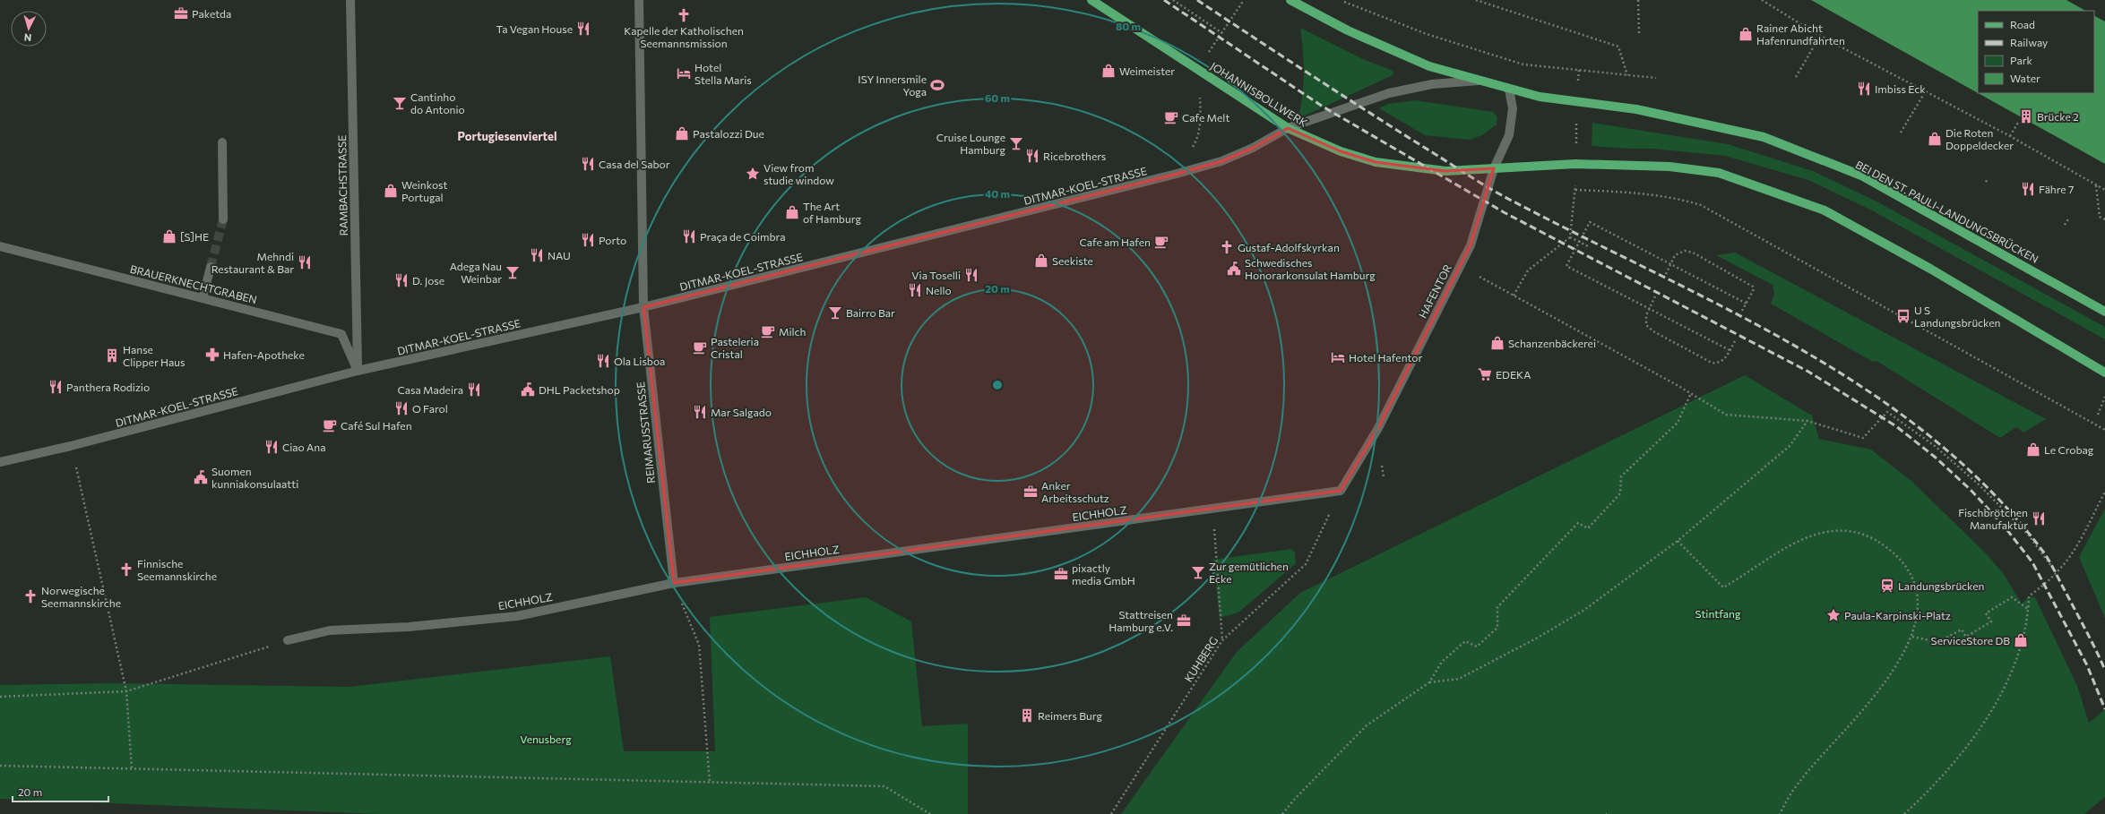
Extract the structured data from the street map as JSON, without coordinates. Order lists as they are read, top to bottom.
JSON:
{
  "streets": {
    "main road": ["JOHANNISBOLLWERK", "BEI DEN ST. PAULI-LANDUNGSBRÜCKEN"],
    "street": [
      "RAMBACHSTRASSE",
      "DITMAR-KOEL-STRASSE",
      "BRAUERKNECHTGRABEN",
      "HAFENTOR",
      "REIMARUSSTRASSE",
      "EICHHOLZ"
    ],
    "path": ["KUHBERG"]
  },
  "crossings": [
    ["JOHANNISBOLLWERK", "DITMAR-KOEL-STRASSE"],
    ["JOHANNISBOLLWERK", "HAFENTOR"],
    ["RAMBACHSTRASSE", "DITMAR-KOEL-STRASSE"],
    ["RAMBACHSTRASSE", "BRAUERKNECHTGRABEN"],
    ["DITMAR-KOEL-STRASSE", "BEI DEN ST. PAULI-LANDUNGSBRÜCKEN"],
    ["DITMAR-KOEL-STRASSE", "BRAUERKNECHTGRABEN"],
    ["DITMAR-KOEL-STRASSE", "REIMARUSSTRASSE"],
    ["BEI DEN ST. PAULI-LANDUNGSBRÜCKEN", "HAFENTOR"],
    ["HAFENTOR", "EICHHOLZ"],
    ["HAFENTOR", "KUHBERG"],
    ["REIMARUSSTRASSE", "EICHHOLZ"],
    ["EICHHOLZ", "KUHBERG"]
  ],
  "districts": ["Portugiesenviertel"],
  "parks": ["Stintfang", "Venusberg"],
  "places": {
    "office": [
      "Paketda",
      "Anker Arbeitsschutz",
      "pixactly media GmbH",
      "Stattreisen Hamburg e.V."
    ],
    "church": [
      "Kapelle der Katholischen Seemannsmission",
      "Gustaf-Adolfskyrkan",
      "Finnische Seemannskirche",
      "Norwegische Seemannskirche"
    ],
    "restaurant": [
      "Ta Vegan House",
      "Imbiss Eck",
      "Ricebrothers",
      "Casa del Sabor",
      "Fähre 7",
      "Praça de Coimbra",
      "Porto",
      "NAU",
      "Mehndi Restaurant & Bar",
      "Via Toselli",
      "D. Jose",
      "Nello",
      "Ola Lisboa",
      "Panthera Rodizio",
      "Casa Madeira",
      "O Farol",
      "Mar Salgado",
      "Ciao Ana",
      "Fischbrötchen Manufaktur"
    ],
    "shop": [
      "Rainer Abicht Hafenrundfahrten",
      "Weimeister",
      "Pastalozzi Due",
      "Die Roten Doppeldecker",
      "Weinkost Portugal",
      "The Art of Hamburg",
      "[S]HE",
      "Seekiste",
      "Schanzenbäckerei",
      "Le Crobag",
      "ServiceStore DB"
    ],
    "hotel": ["Hotel Stella Maris", "Hotel Hafentor"],
    "sports": ["ISY Innersmile Yoga"],
    "bar": [
      "Cantinho do Antonio",
      "Cruise Lounge Hamburg",
      "Adega Nau Weinbar",
      "Bairro Bar",
      "Zur gemütlichen Ecke"
    ],
    "building": ["Brücke 2", "Hanse Clipper Haus", "Reimers Burg"],
    "cafe": [
      "Cafe Melt",
      "Cafe am Hafen",
      "Milch",
      "Pasteleria Cristal",
      "Café Sul Hafen"
    ],
    "place": ["View from studie window", "Paula-Karpinski-Platz"],
    "public building": ["Schwedisches Honorarkonsulat Hamburg", "DHL Packetshop", "Suomen kunniakonsulaatti"],
    "bus stop": ["U S Landungsbrücken"],
    "pharmacy": ["Hafen-Apotheke"],
    "supermarket": ["EDEKA"],
    "station": ["Landungsbrücken"]
  },
  "legend": [
    "Road",
    "Railway",
    "Park",
    "Water"
  ],
  "scale_bar": "20 m",
  "north": "bottom",
  "rings": [
    "80 m",
    "60 m",
    "40 m",
    "20 m"
  ]
}
